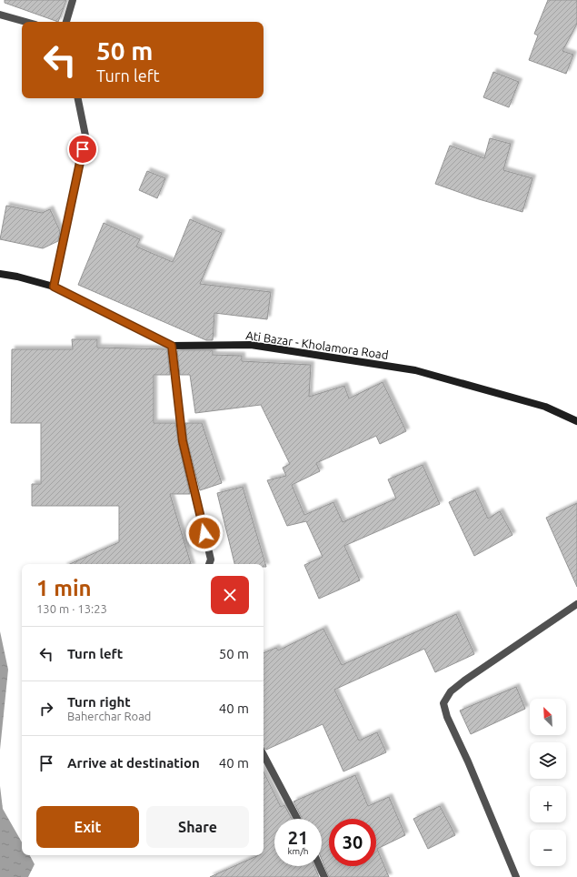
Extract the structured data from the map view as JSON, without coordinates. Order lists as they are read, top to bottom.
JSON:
{
  "streets": {
    "main road": ["Ati Bazar - Kholamora Road"]
  },
  "north": "top left",
  "page": {
    "turn": ["50 m", "Turn left"],
    "heading": ["1 min", "130 m · 13:23"],
    "list": [
      {
        "name": "Turn left",
        "value": "50 m"
      },
      {
        "name": "Turn right",
        "note": "Baherchar Road",
        "value": "40 m"
      },
      {
        "name": "Arrive at destination",
        "value": "40 m"
      }
    ],
    "map_buttons": ["+", "−"],
    "buttons": ["Exit", "Share"],
    "speed": "21 km/h",
    "limit": "30"
  }
}
